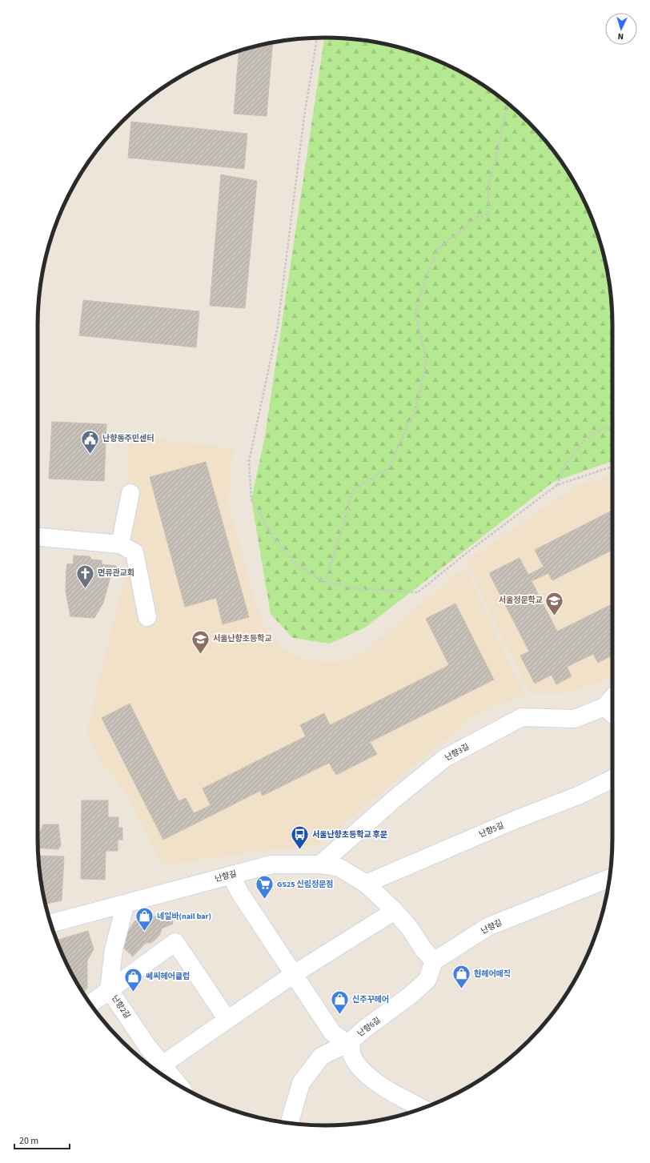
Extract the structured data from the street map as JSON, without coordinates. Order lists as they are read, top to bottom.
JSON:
{
  "streets": {
    "street": [
      "난향3길",
      "난향5길",
      "난향길",
      "난향2길",
      "난향6길"
    ]
  },
  "crossings": [
    ["난향3길", "난향길"],
    ["난향5길", "난향길"],
    ["난향길", "난향2길"],
    ["난향길", "난향6길"]
  ],
  "places": {
    "public building": ["난향동주민센터"],
    "church": ["면류관교회"],
    "school or university": ["서울정문학교", "서울난향초등학교"],
    "bus stop": ["서울난향초등학교 후문"],
    "supermarket": ["GS25 신림정문점"],
    "shop": [
      "네일바(nail bar)",
      "현헤어매직",
      "쎄씨헤어클럽",
      "신주꾸헤어"
    ]
  },
  "scale_bar": "20 m",
  "north": "bottom"
}
